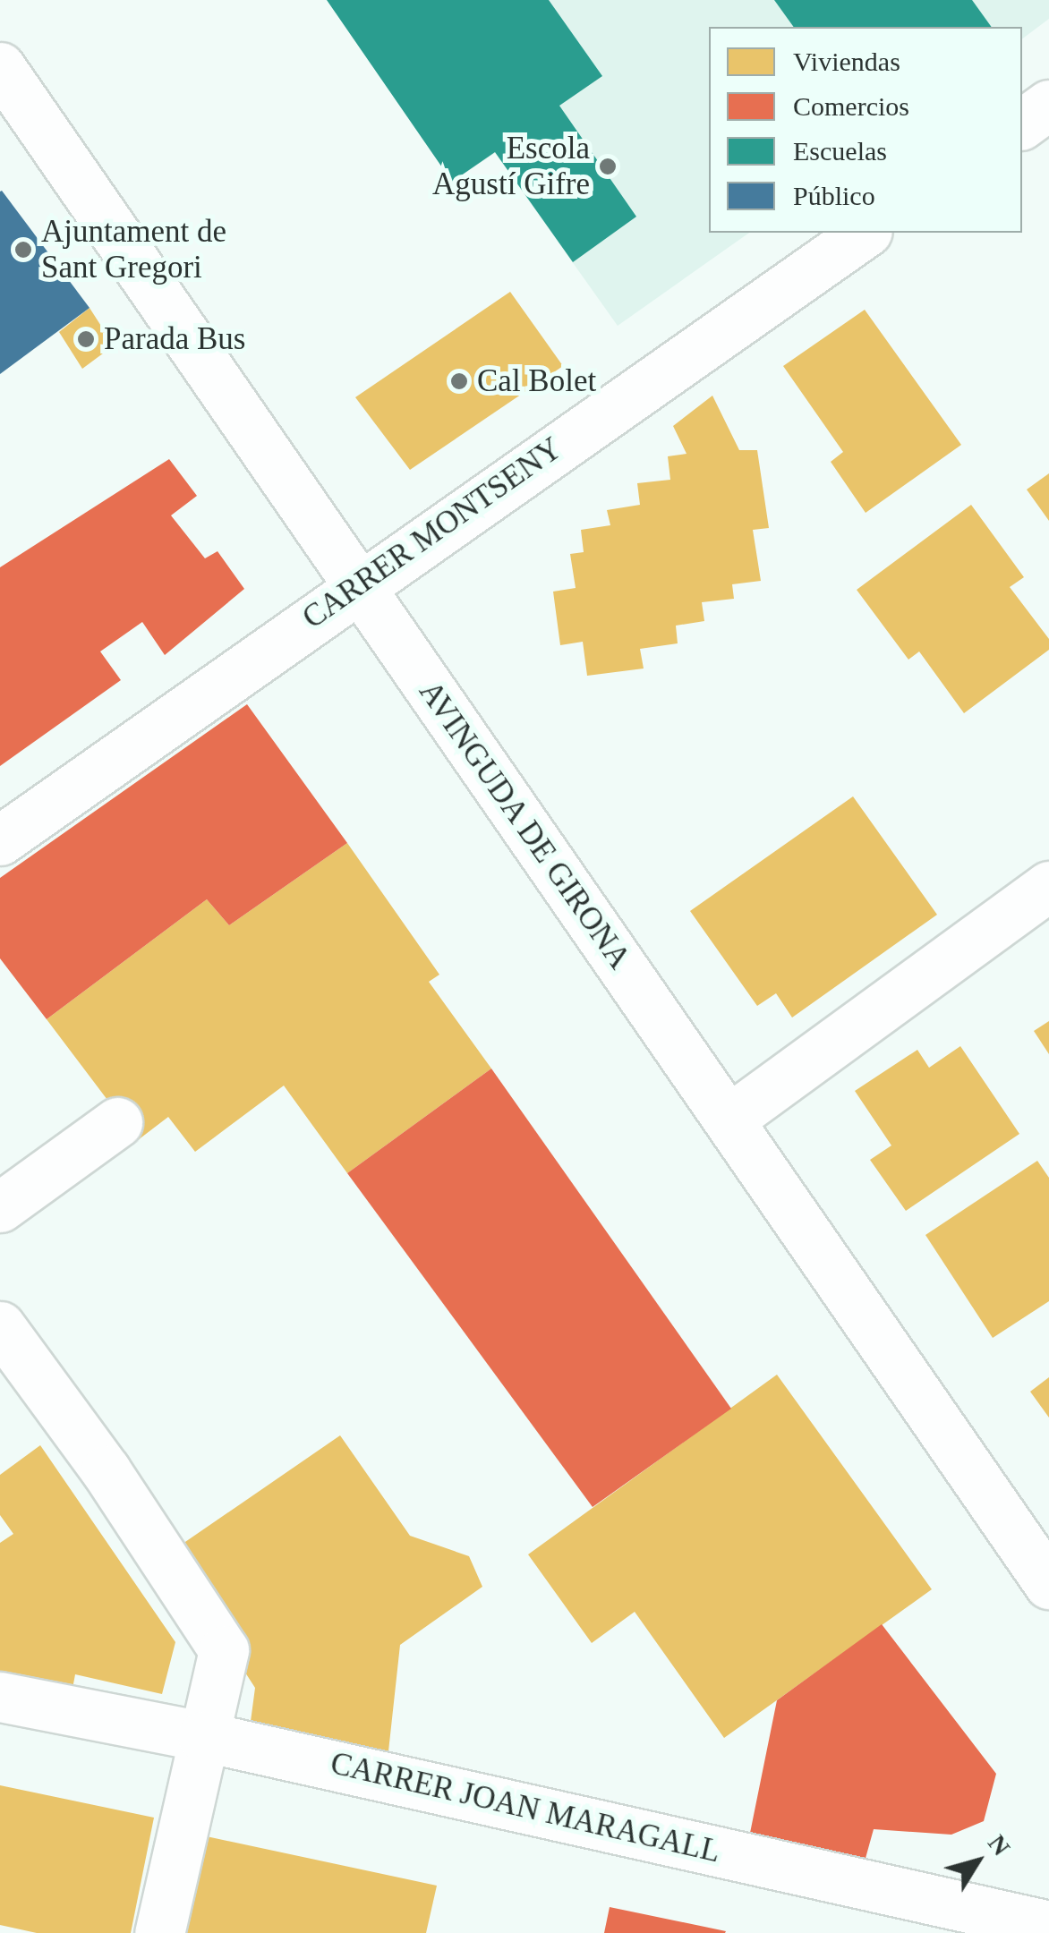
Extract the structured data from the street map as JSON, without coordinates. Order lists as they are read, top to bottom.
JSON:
{
  "streets": {
    "street": ["CARRER MONTSENY", "AVINGUDA DE GIRONA", "CARRER JOAN MARAGALL"]
  },
  "crossings": [
    ["CARRER MONTSENY", "AVINGUDA DE GIRONA"]
  ],
  "places": [
    "Escola Agustí Gifre",
    "Ajuntament de Sant Gregori",
    "Parada Bus",
    "Cal Bolet"
  ],
  "legend": [
    "Viviendas",
    "Comercios",
    "Escuelas",
    "Público"
  ],
  "north": "top right"
}
